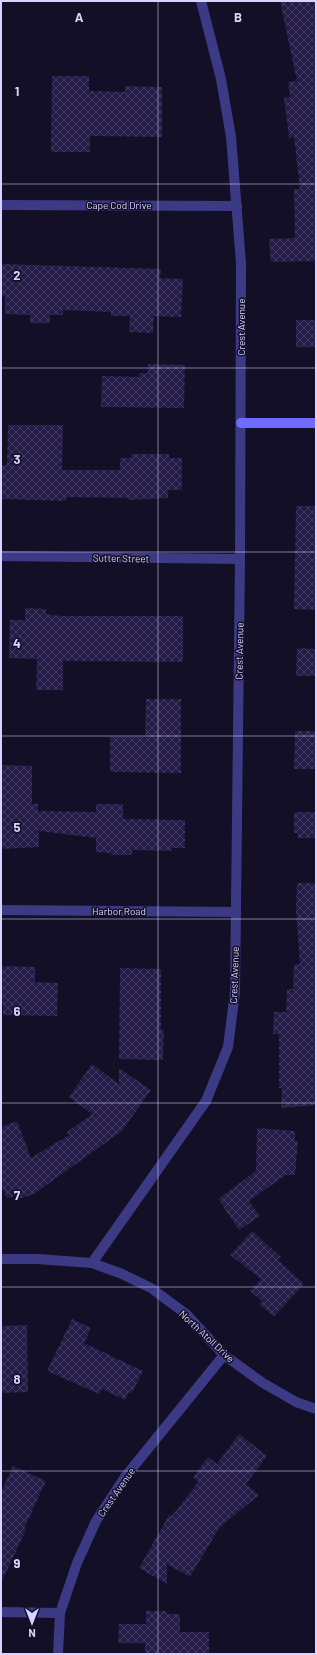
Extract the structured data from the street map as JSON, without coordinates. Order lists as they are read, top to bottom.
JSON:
{
  "streets": {
    "street": [
      "Cape Cod Drive",
      "Crest Avenue",
      "Sutter Street",
      "Harbor Road",
      "North Atoll Drive"
    ]
  },
  "crossings": [
    ["Cape Cod Drive", "Crest Avenue"],
    ["Crest Avenue", "Sutter Street"],
    ["Crest Avenue", "Harbor Road"],
    ["Crest Avenue", "North Atoll Drive"]
  ],
  "north": "bottom",
  "grid": {
    "columns": ["A", "B"],
    "rows": [
      "1",
      "2",
      "3",
      "4",
      "5",
      "6",
      "7",
      "8",
      "9"
    ]
  }
}
